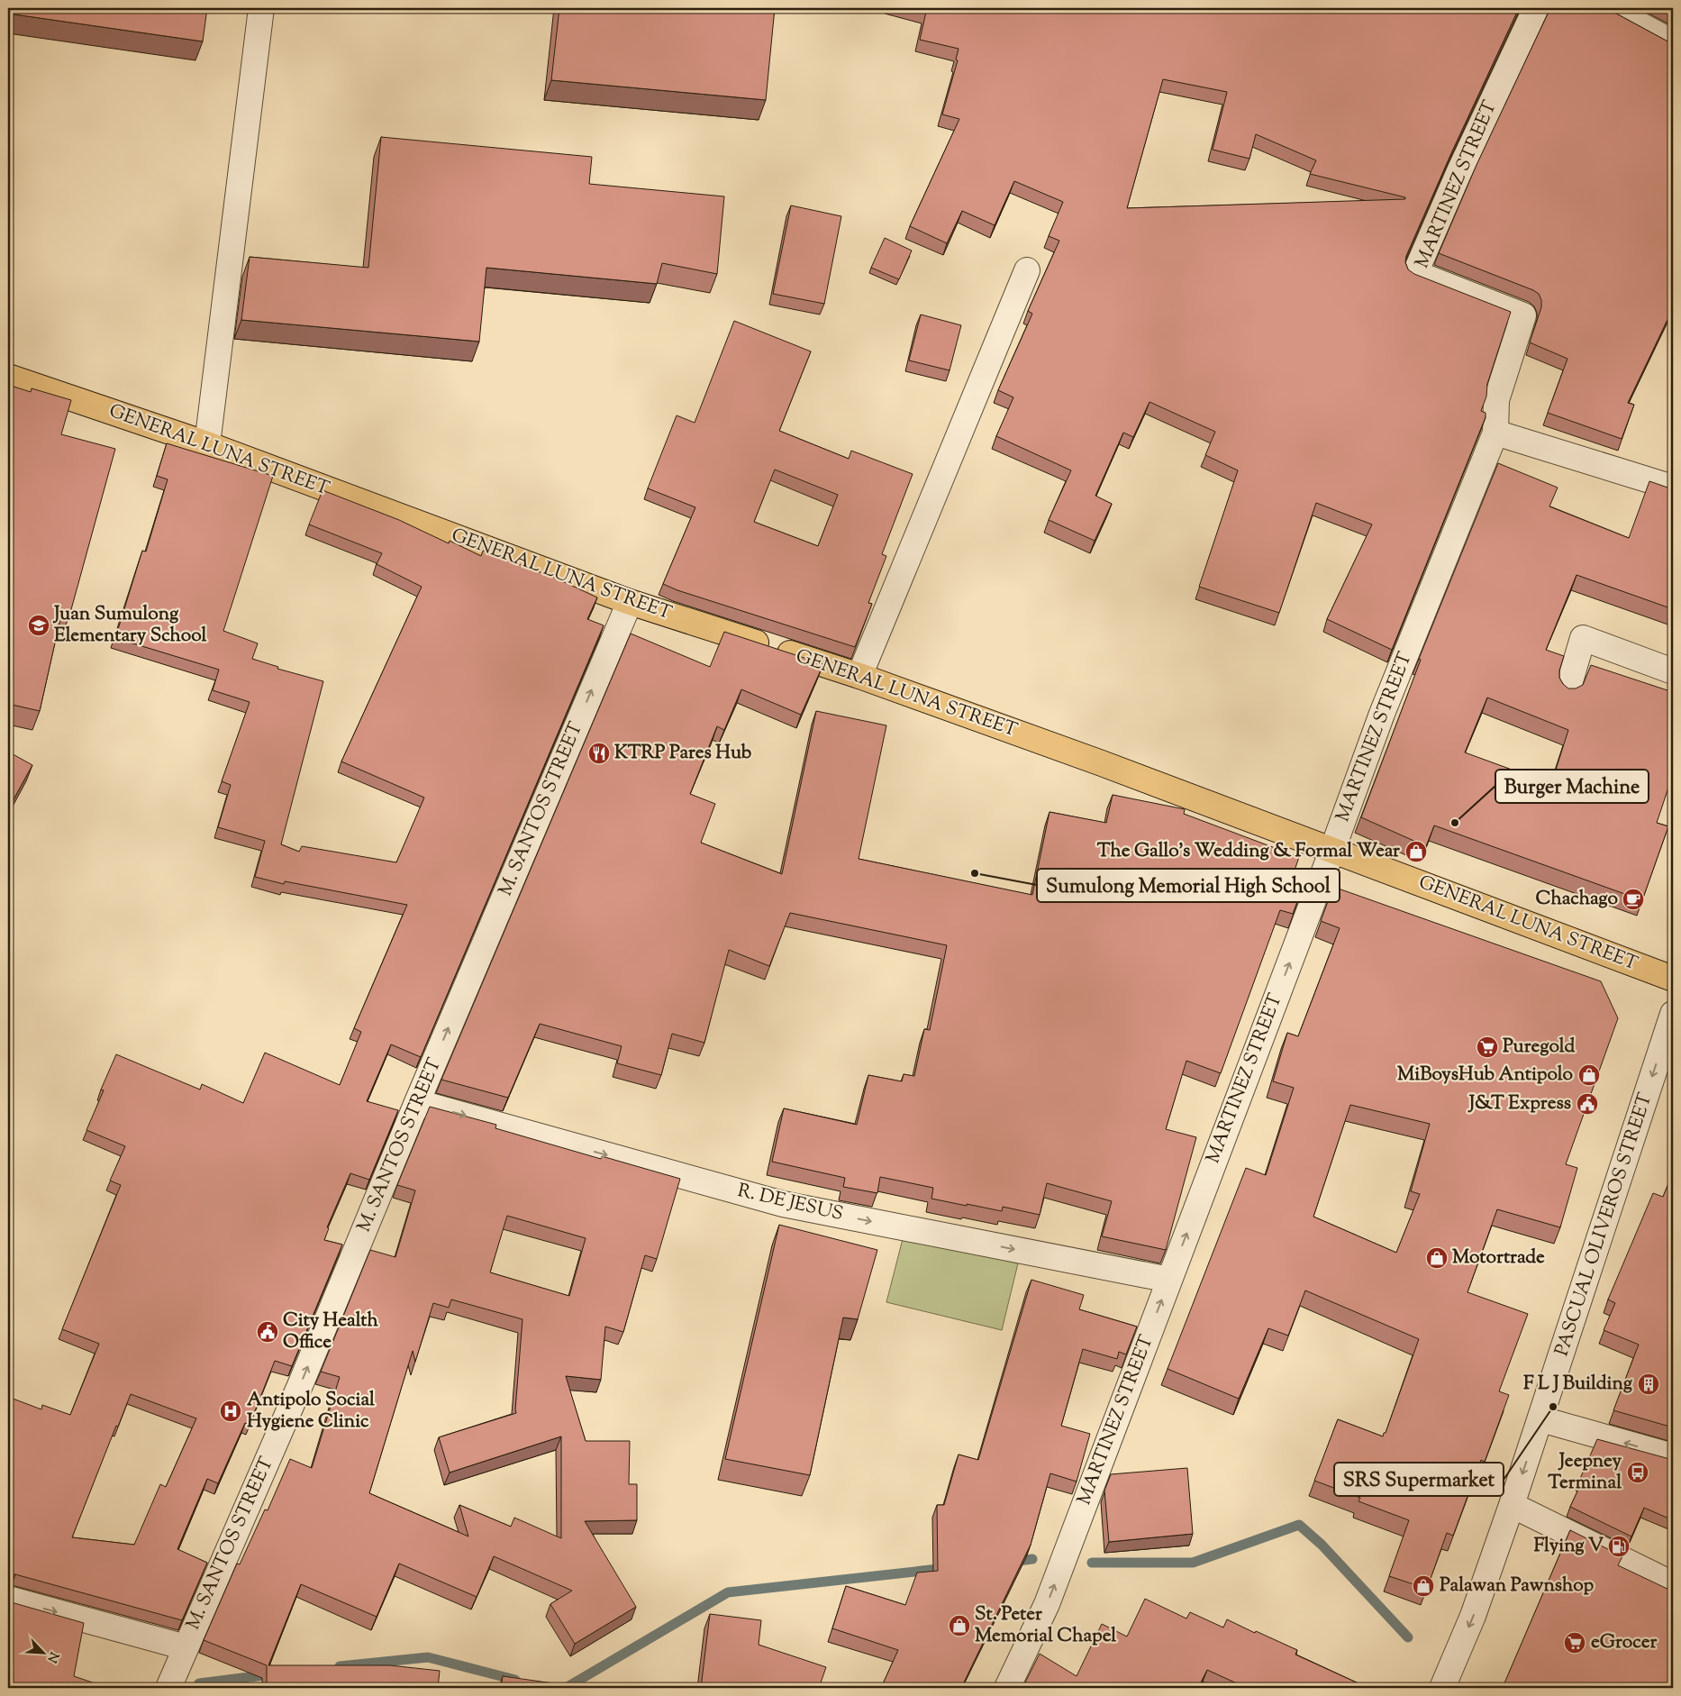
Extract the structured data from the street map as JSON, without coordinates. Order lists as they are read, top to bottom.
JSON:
{
  "streets": {
    "main road": ["GENERAL LUNA STREET"],
    "street": [
      "MARTINEZ STREET",
      "M. SANTOS STREET",
      "R. DE JESUS",
      "PASCUAL OLIVEROS STREET"
    ]
  },
  "crossings": [
    ["MARTINEZ STREET", "GENERAL LUNA STREET"],
    ["MARTINEZ STREET", "R. DE JESUS"],
    ["GENERAL LUNA STREET", "M. SANTOS STREET"],
    ["M. SANTOS STREET", "R. DE JESUS"]
  ],
  "one_way": [
    "MARTINEZ STREET",
    "M. SANTOS STREET",
    "R. DE JESUS",
    "PASCUAL OLIVEROS STREET"
  ],
  "places": {
    "school or university": ["Juan Sumulong Elementary School"],
    "restaurant": ["KTRP Pares Hub"],
    "other": ["Burger Machine", "Sumulong Memorial High School", "SRS Supermarket"],
    "shop": [
      "The Gallo's Wedding & Formal Wear",
      "MiBoysHub Antipolo",
      "Motortrade",
      "Palawan Pawnshop",
      "St. Peter Memorial Chapel"
    ],
    "cafe": ["Chachago"],
    "supermarket": ["Puregold", "eGrocer"],
    "public building": ["J&T Express", "City Health Office"],
    "building": ["F L J Building"],
    "hospital": ["Antipolo Social Hygiene Clinic"],
    "bus stop": ["Jeepney Terminal"],
    "fuel station": ["Flying V"]
  },
  "north": "bottom right"
}
